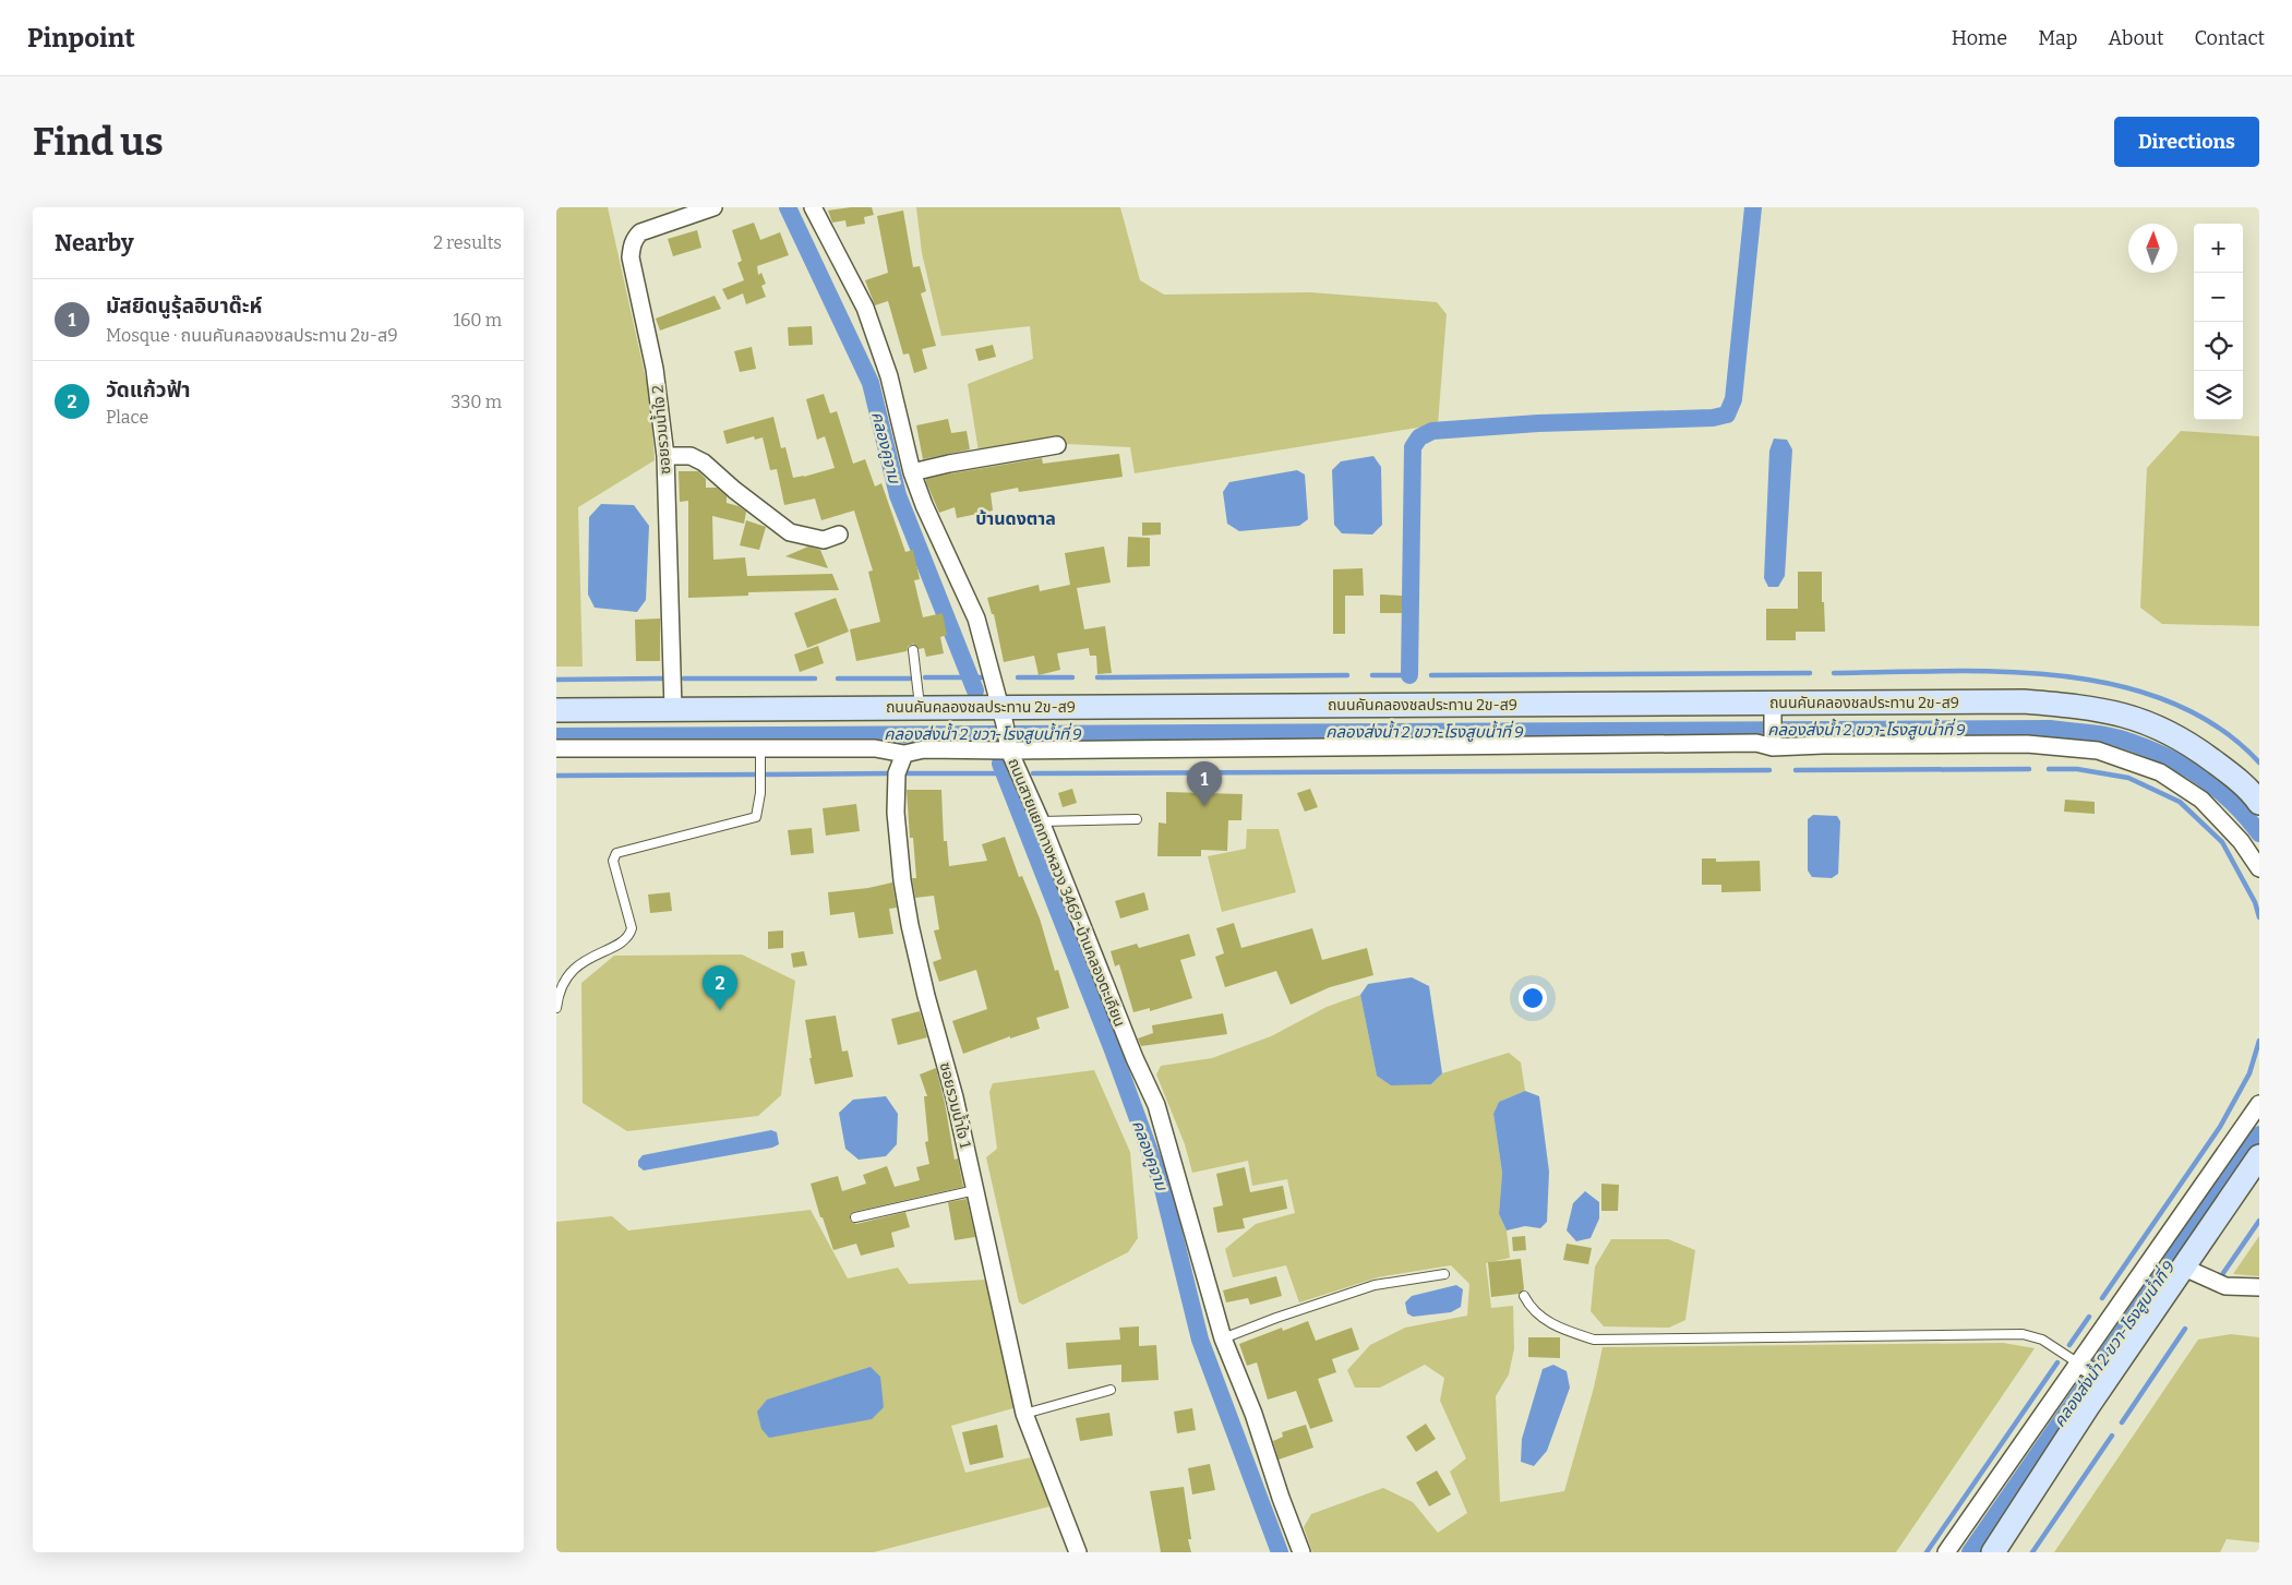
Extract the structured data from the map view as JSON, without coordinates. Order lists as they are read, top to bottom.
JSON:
{
  "streets": {
    "street": [
      "ซอยรวมน้ำใจ 2",
      "ถนนคันคลองชลประทาน 2ข-ส9",
      "ถนนสายแยกทางหลวง 3469-บ้านคลองตะเคียน",
      "ซอยรวมน้ำใจ 1"
    ]
  },
  "crossings": [
    ["ซอยรวมน้ำใจ 2", "ถนนคันคลองชลประทาน 2ข-ส9"],
    ["ถนนคันคลองชลประทาน 2ข-ส9", "ถนนสายแยกทางหลวง 3469-บ้านคลองตะเคียน"]
  ],
  "districts": ["บ้านดงตาล"],
  "water": ["คลองคูจาม", "คลองส่งน้ำ 2 ขวา-โรงสูบน้ำที่ 9"],
  "north": "top",
  "page": {
    "header": "Pinpoint",
    "nav": [
      "Home",
      "Map",
      "About",
      "Contact"
    ],
    "buttons": "Directions",
    "title": "Find us",
    "heading": ["Nearby", "2 results"],
    "map_buttons": ["+", "−"],
    "list": [
      {
        "mark": "1",
        "name": "มัสยิดนูรุ้ลอิบาด๊ะห์",
        "note": "Mosque · ถนนคันคลองชลประทาน 2ข-ส9",
        "value": "160 m"
      },
      {
        "mark": "2",
        "name": "วัดแก้วฟ้า",
        "note": "Place",
        "value": "330 m"
      }
    ],
    "pins": ["1", "2"]
  }
}
